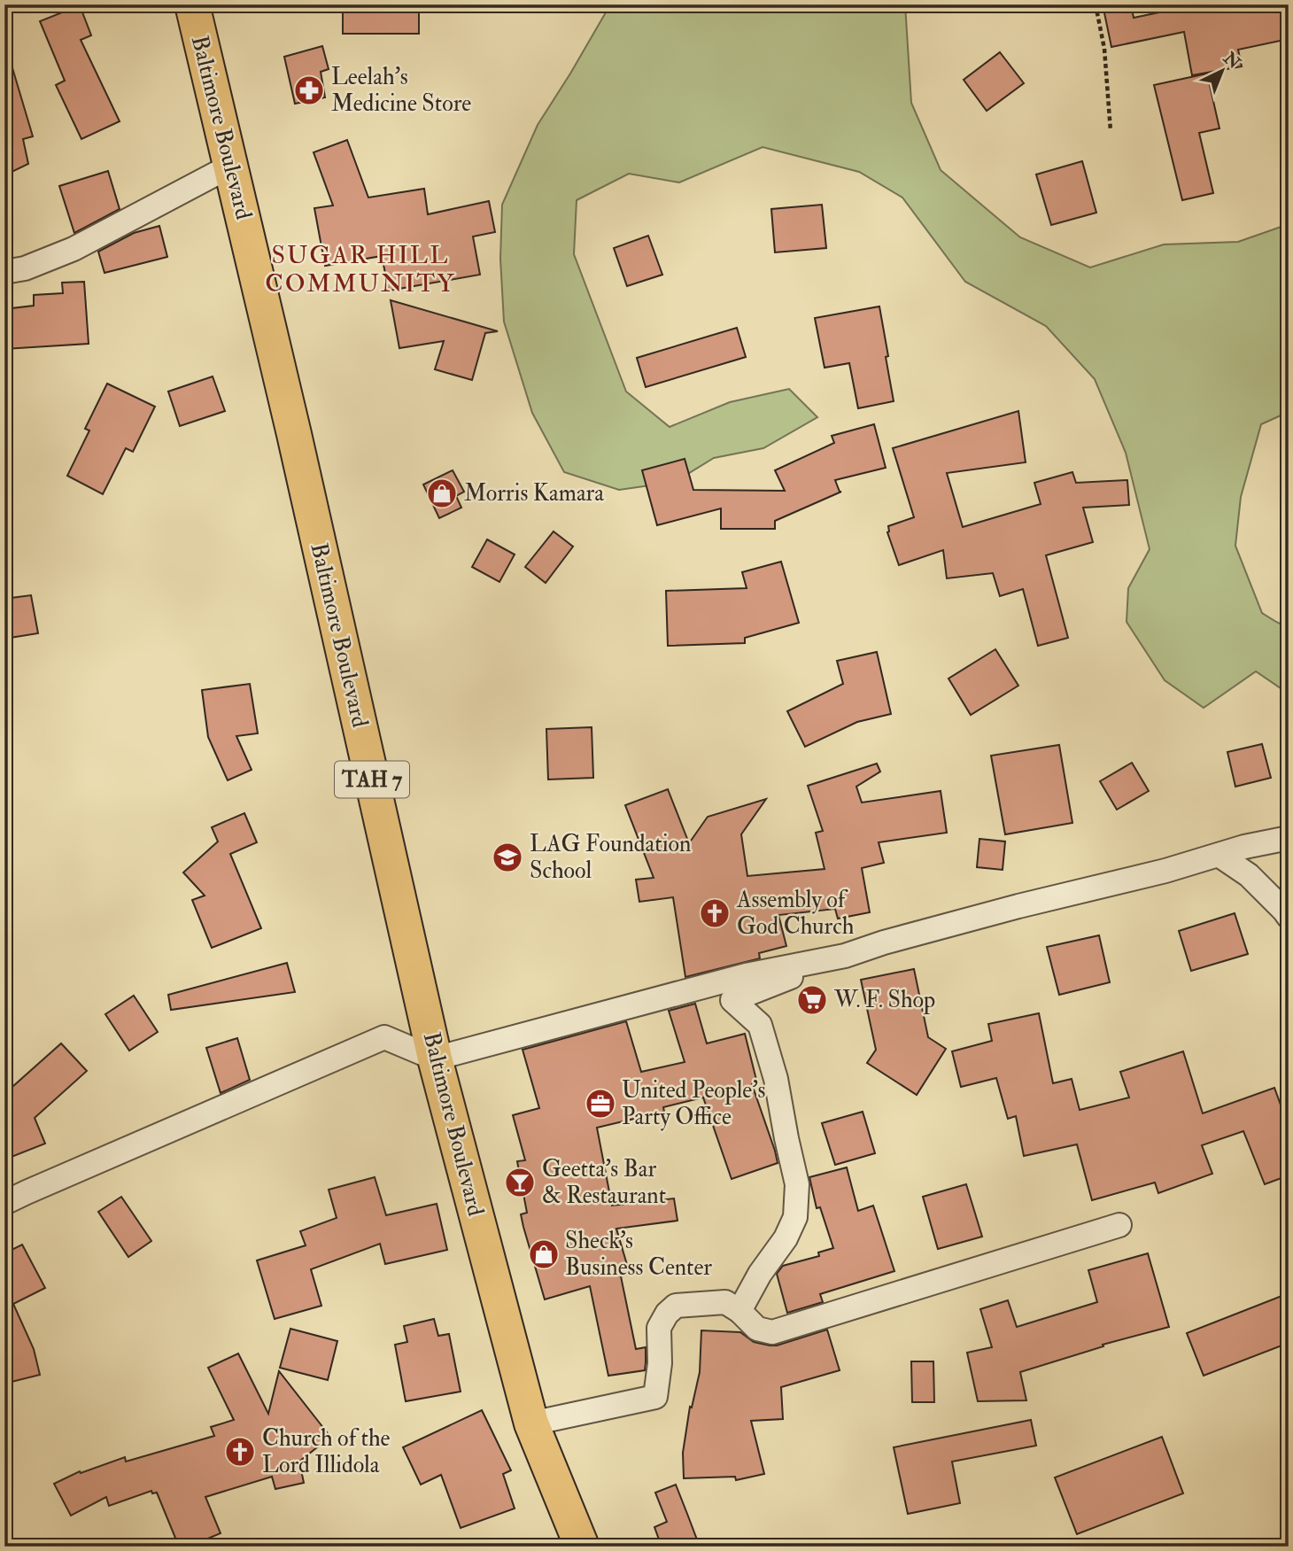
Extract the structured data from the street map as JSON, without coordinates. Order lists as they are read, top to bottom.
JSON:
{
  "streets": {
    "highway": ["Baltimore Boulevard", "TAH 7"]
  },
  "districts": ["SUGAR HILL COMMUNITY"],
  "places": {
    "pharmacy": ["Leelah's Medicine Store"],
    "shop": ["Morris Kamara", "Sheck's Business Center"],
    "school or university": ["LAG Foundation School"],
    "church": ["Assembly of God Church", "Church of the Lord Illidola"],
    "supermarket": ["W. F. Shop"],
    "office": ["United People's Party Office"],
    "bar": ["Geetta's Bar & Restaurant"]
  },
  "north": "top right"
}
